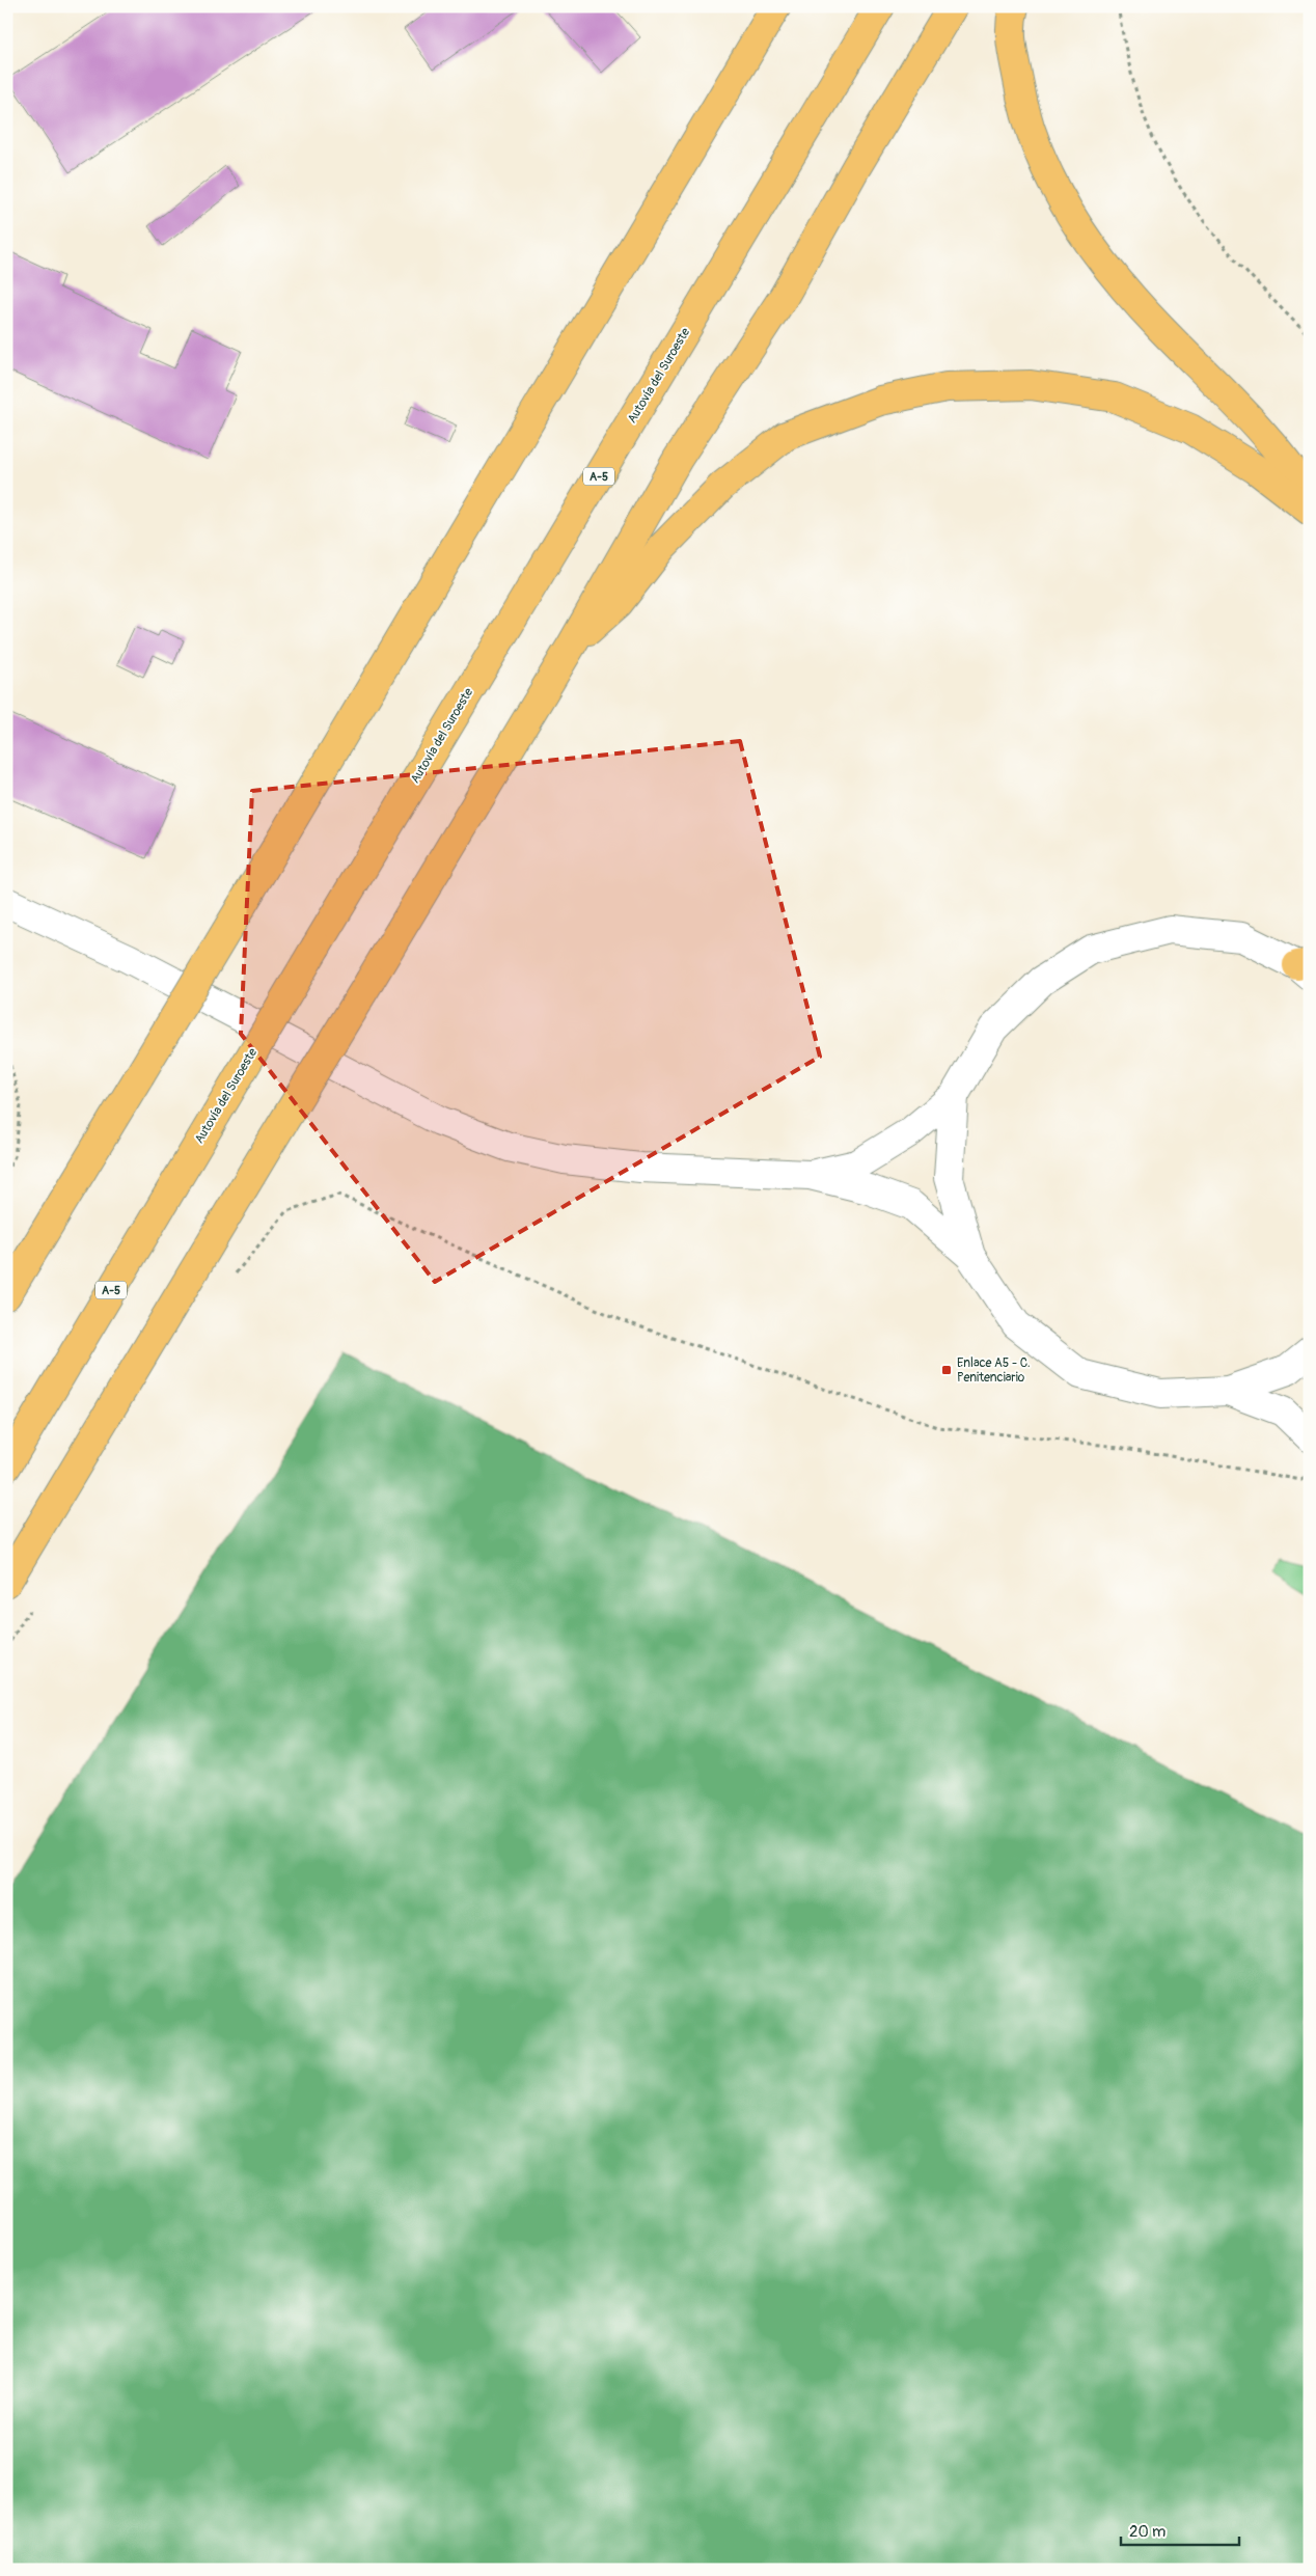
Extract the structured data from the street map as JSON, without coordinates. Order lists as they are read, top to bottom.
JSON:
{
  "streets": {
    "highway": ["Autovía del Suroeste", "A-5"]
  },
  "places": {
    "transit": ["Enlace A5 - C. Penitenciario"]
  },
  "scale_bar": "20 m"
}
